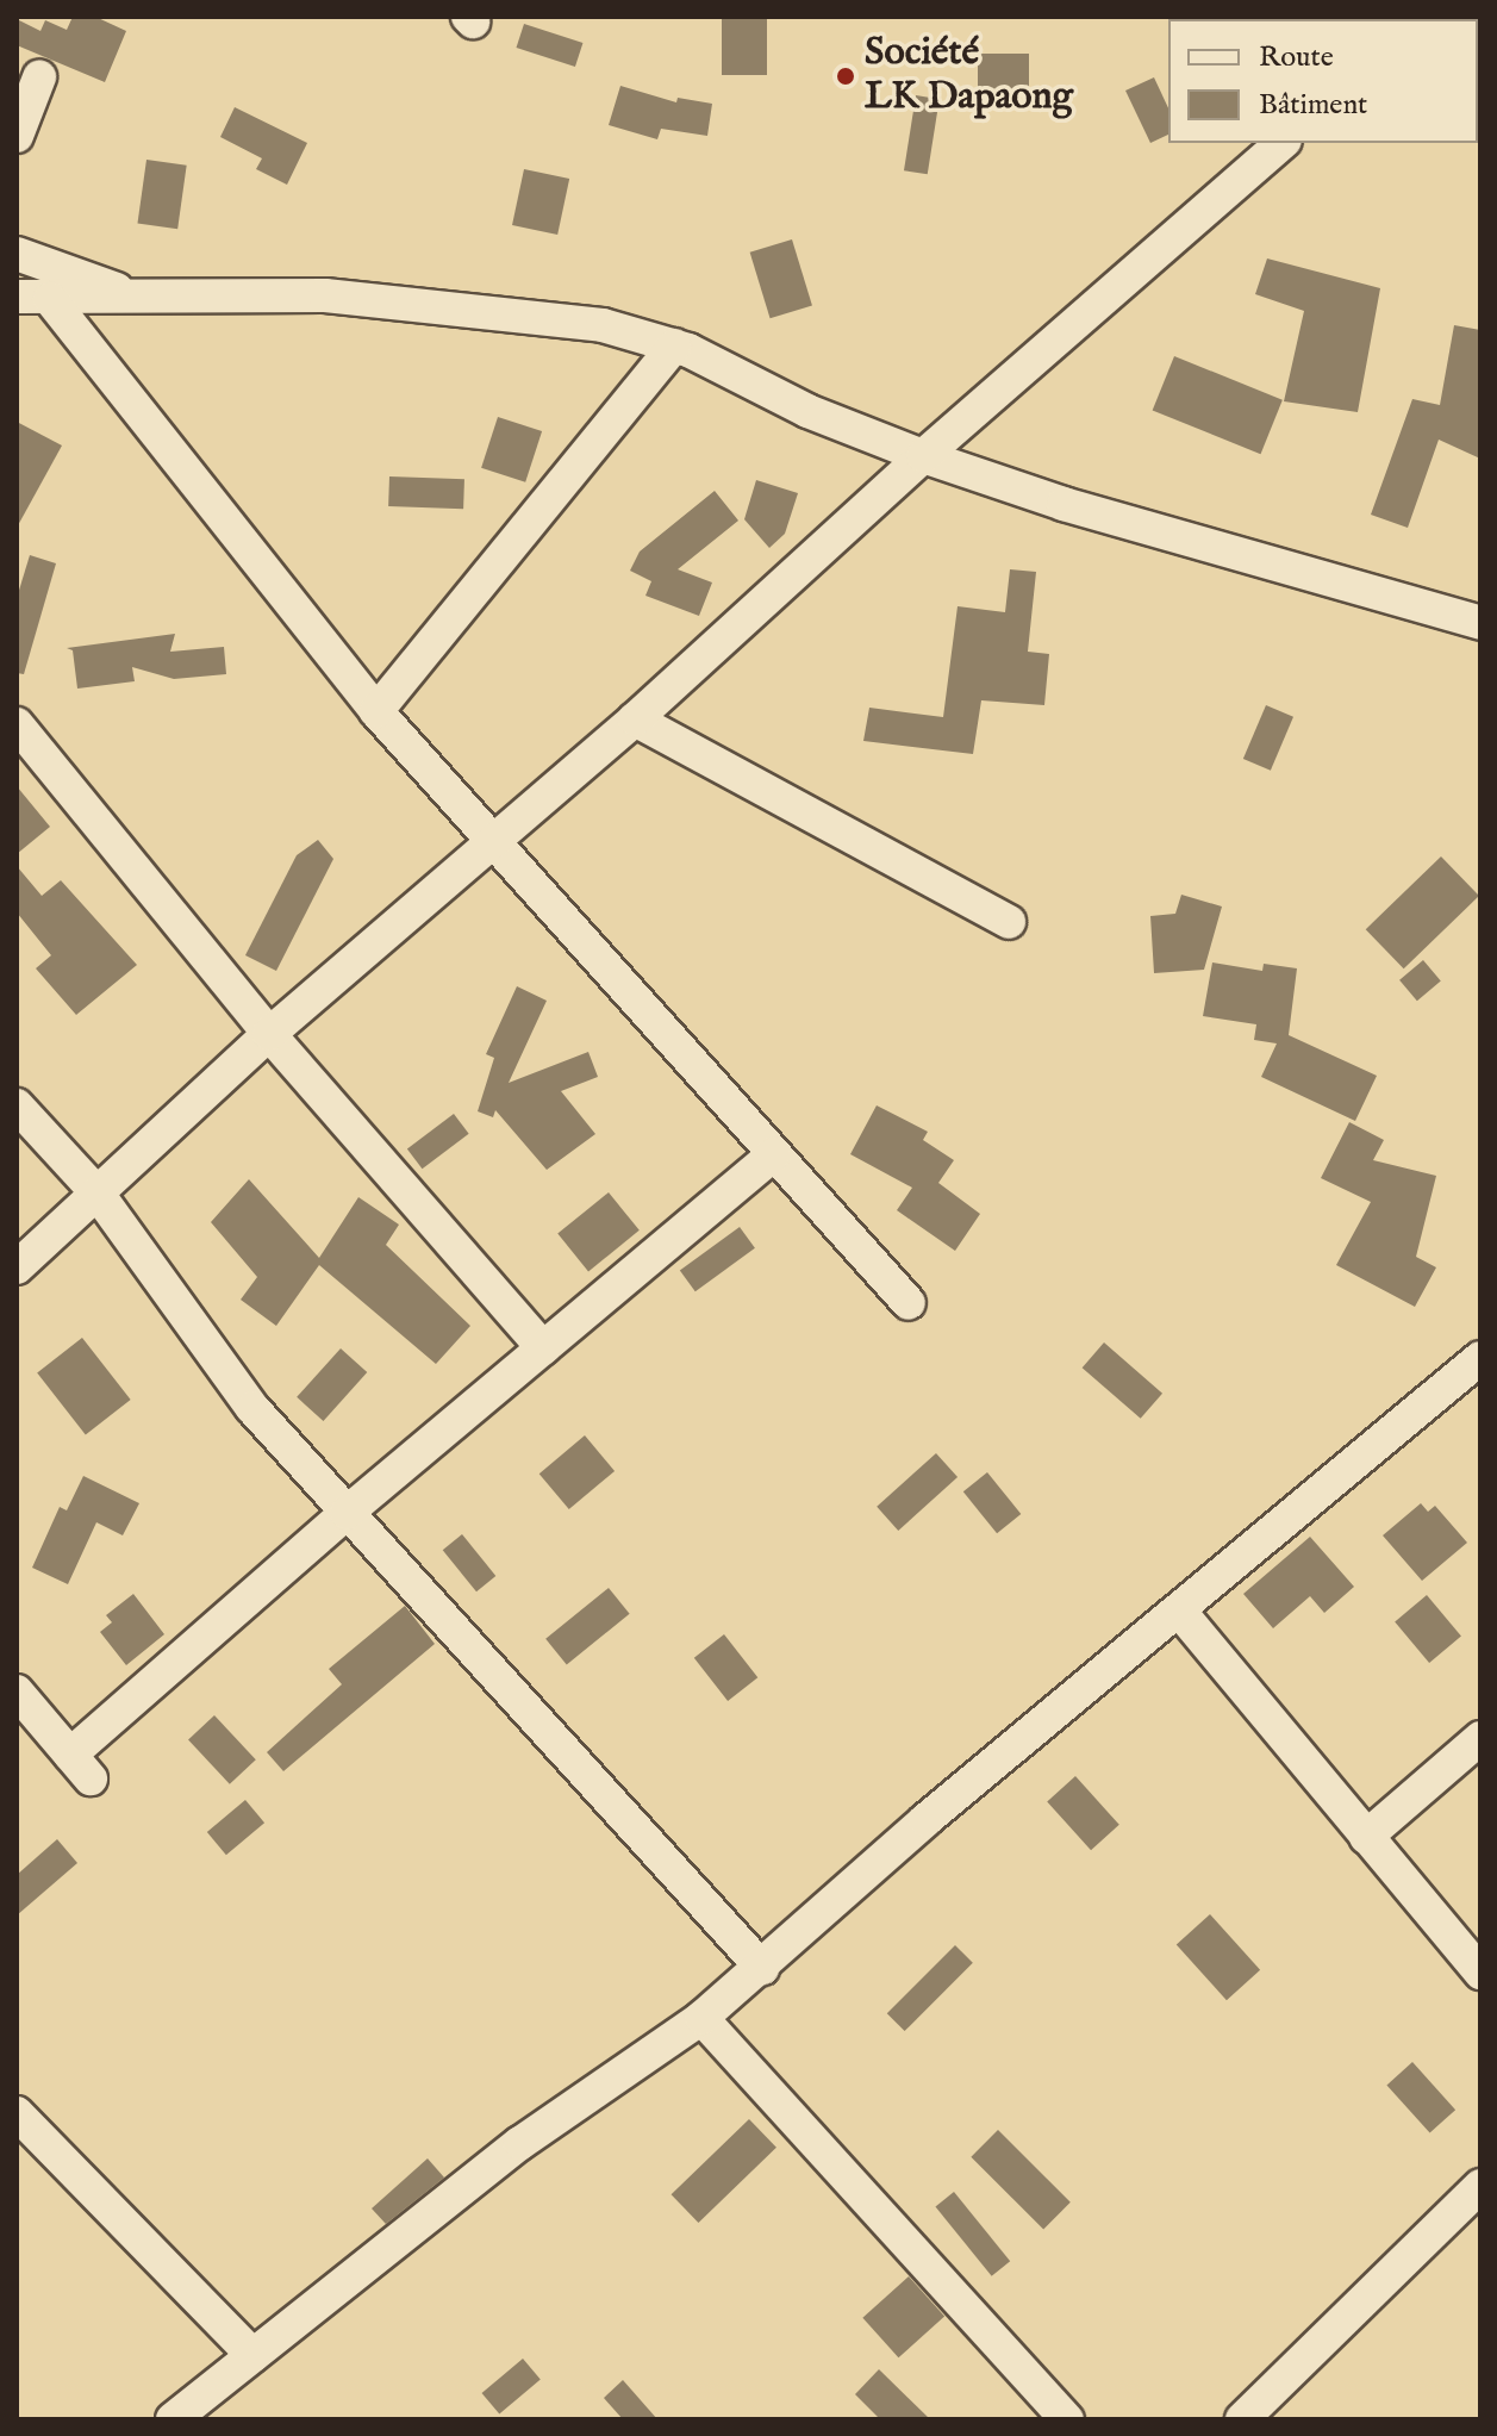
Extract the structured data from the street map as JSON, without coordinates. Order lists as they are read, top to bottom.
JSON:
{
  "places": ["Société LK Dapaong"],
  "legend": ["Route", "Bâtiment"]
}
